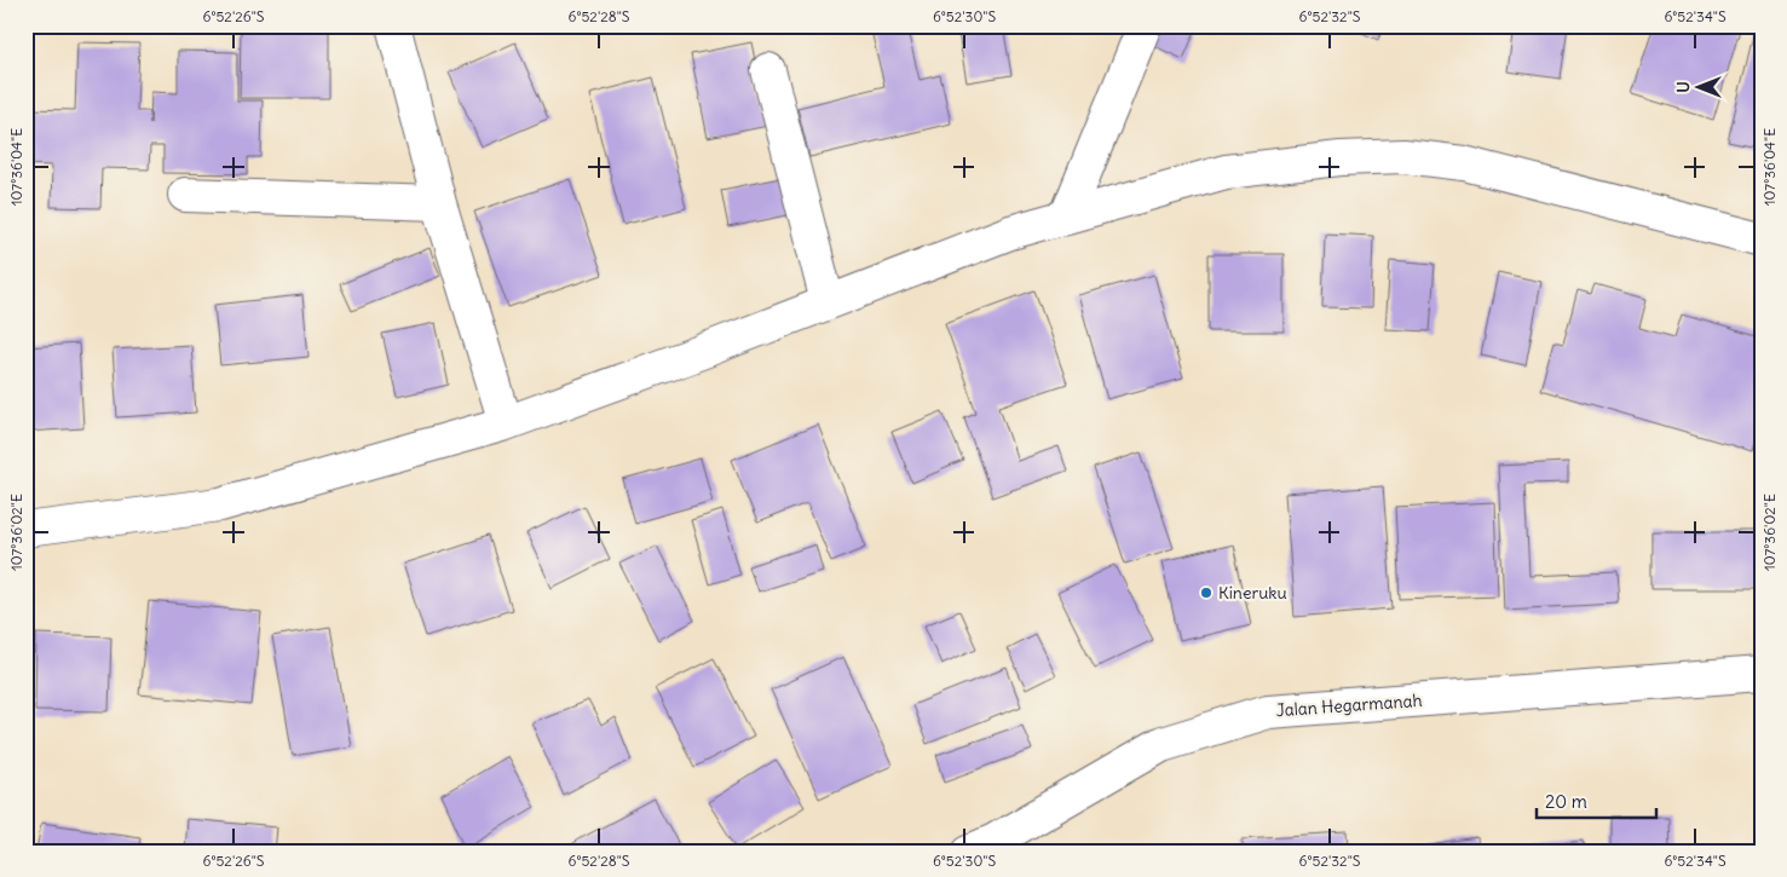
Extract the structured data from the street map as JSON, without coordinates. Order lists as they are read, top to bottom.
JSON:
{
  "streets": {
    "street": ["Jalan Hegarmanah"]
  },
  "places": ["Kineruku"],
  "scale_bar": "20 m",
  "north": "left",
  "coordinates": [
    "6°52'26\"S",
    "6°52'28\"S",
    "6°52'30\"S",
    "6°52'32\"S",
    "6°52'34\"S",
    "107°36'04\"E",
    "107°36'02\"E"
  ]
}
